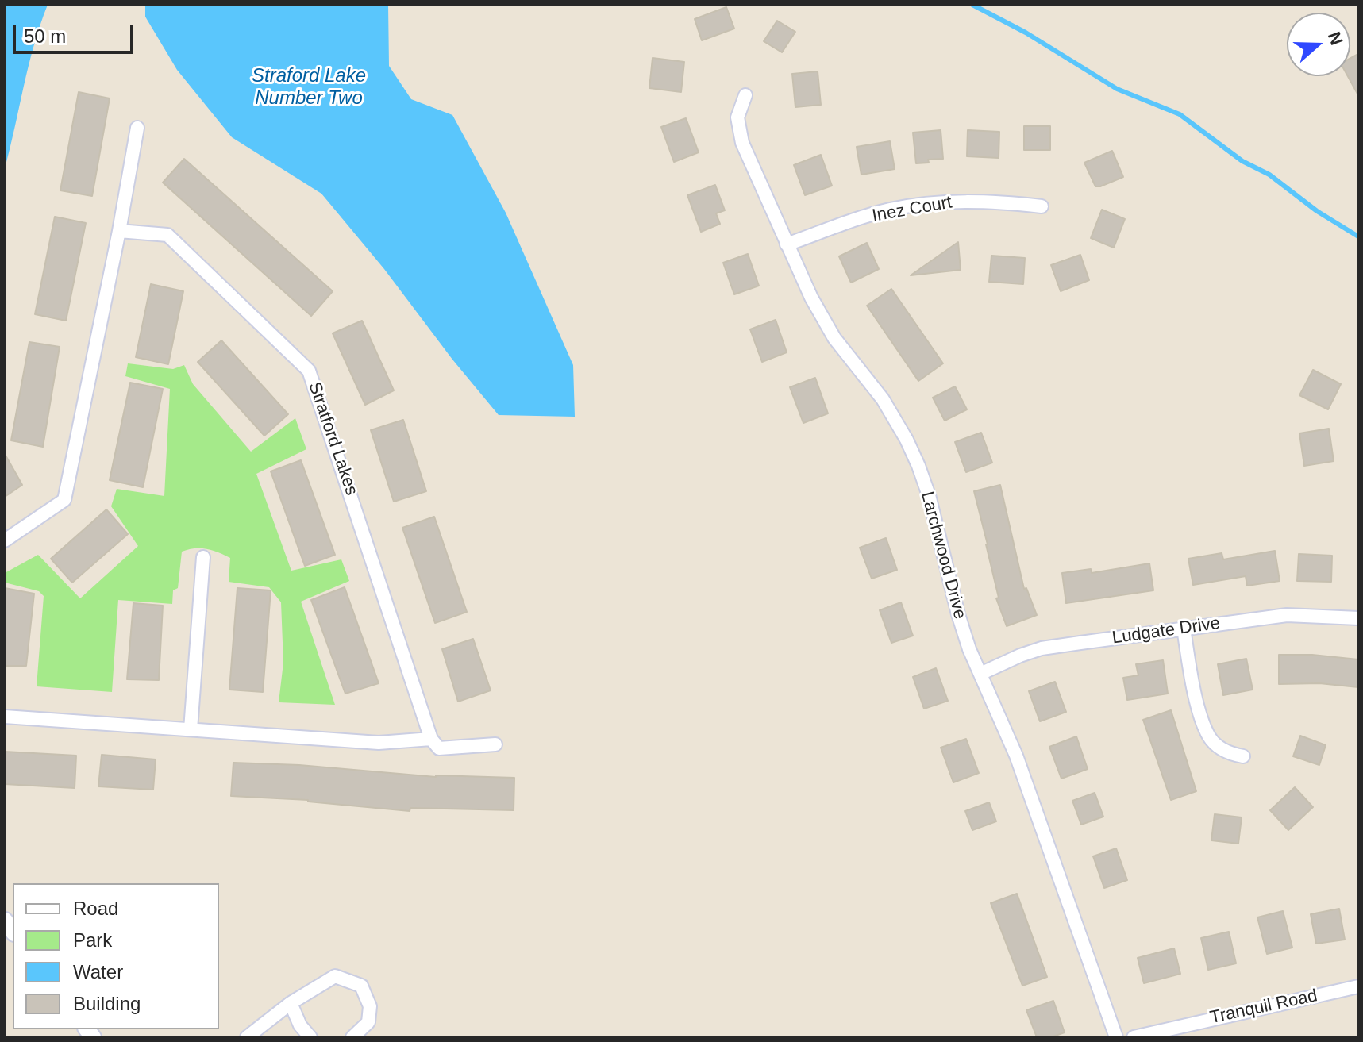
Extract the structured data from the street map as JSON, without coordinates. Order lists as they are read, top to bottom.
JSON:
{
  "streets": {
    "street": [
      "Inez Court",
      "Stratford Lakes",
      "Larchwood Drive",
      "Ludgate Drive",
      "Tranquil Road"
    ]
  },
  "crossings": [
    ["Inez Court", "Larchwood Drive"],
    ["Larchwood Drive", "Ludgate Drive"]
  ],
  "water": ["Straford Lake Number Two"],
  "legend": [
    "Road",
    "Park",
    "Water",
    "Building"
  ],
  "scale_bar": "50 m",
  "north": "right"
}
